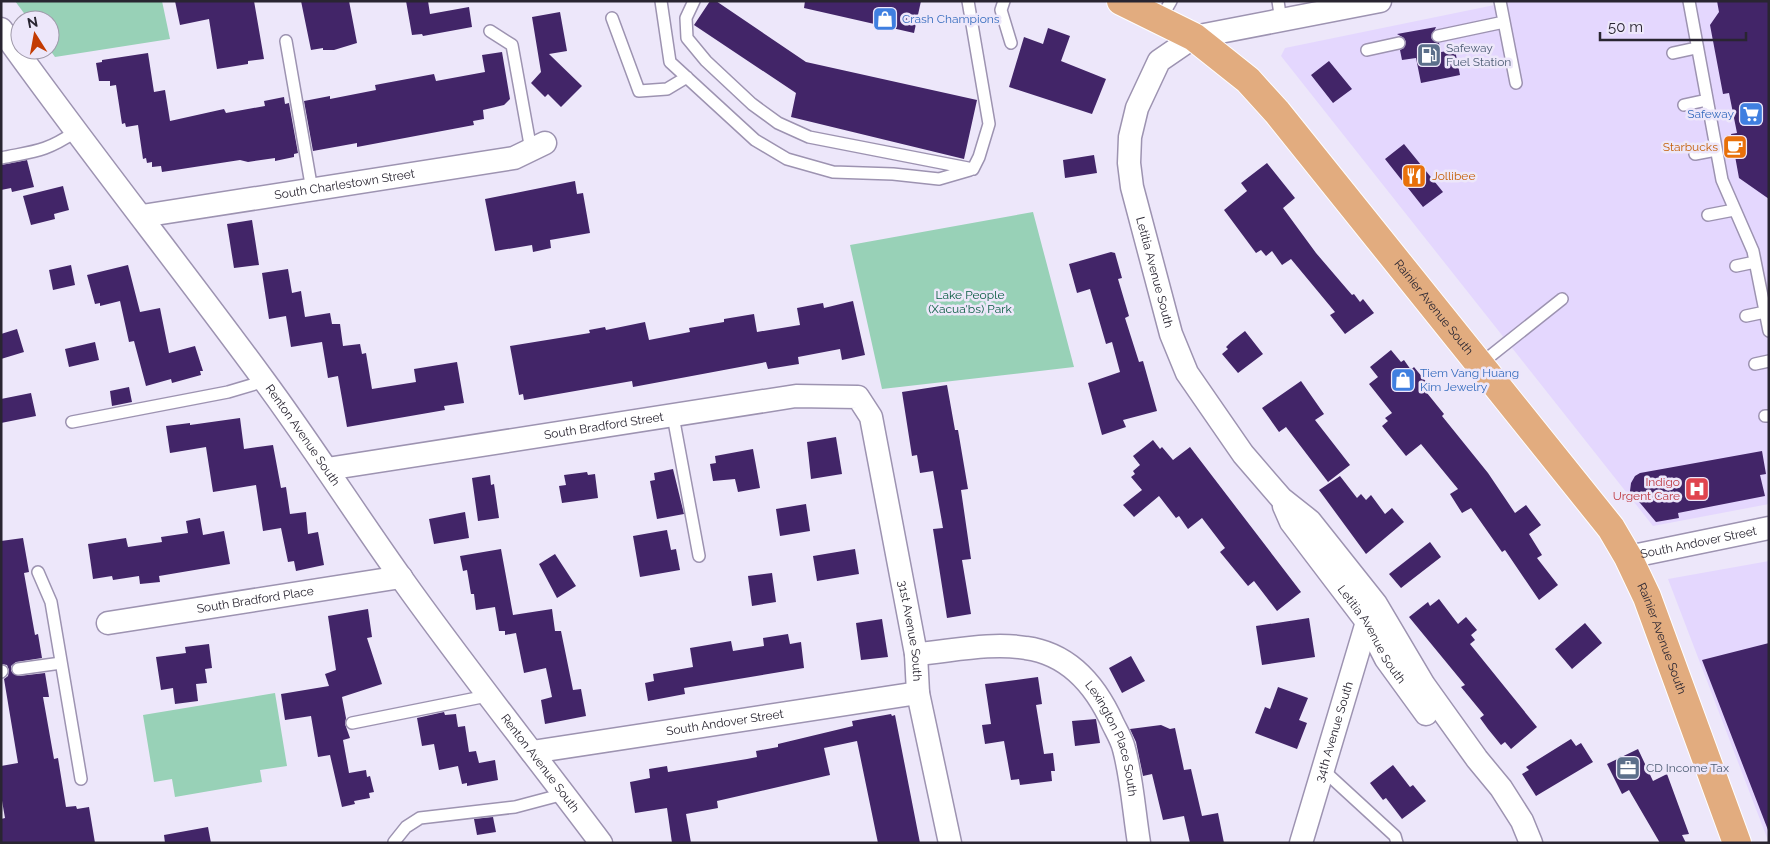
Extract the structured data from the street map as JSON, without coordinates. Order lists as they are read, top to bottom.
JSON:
{
  "streets": {
    "main road": ["Rainier Avenue South"],
    "street": [
      "South Charlestown Street",
      "Letitia Avenue South",
      "South Bradford Street",
      "Renton Avenue South",
      "South Andover Street",
      "South Bradford Place",
      "31st Avenue South",
      "34th Avenue South",
      "Lexington Place South"
    ]
  },
  "crossings": [
    ["South Charlestown Street", "Renton Avenue South"],
    ["Letitia Avenue South", "Rainier Avenue South"],
    ["Letitia Avenue South", "34th Avenue South"],
    ["Rainier Avenue South", "South Andover Street"],
    ["South Bradford Street", "Renton Avenue South"],
    ["South Bradford Street", "31st Avenue South"],
    ["Renton Avenue South", "South Andover Street"],
    ["Renton Avenue South", "South Bradford Place"],
    ["South Andover Street", "31st Avenue South"],
    ["31st Avenue South", "Lexington Place South"]
  ],
  "parks": ["Lake People (Xacua'bs) Park"],
  "places": {
    "shop": ["Crash Champions", "Tiem Vang Huang Kim Jewelry"],
    "fuel station": ["Safeway Fuel Station"],
    "supermarket": ["Safeway"],
    "cafe": ["Starbucks"],
    "restaurant": ["Jollibee"],
    "hospital": ["Indigo Urgent Care"],
    "office": ["CD Income Tax"]
  },
  "scale_bar": "50 m",
  "north": "top"
}
